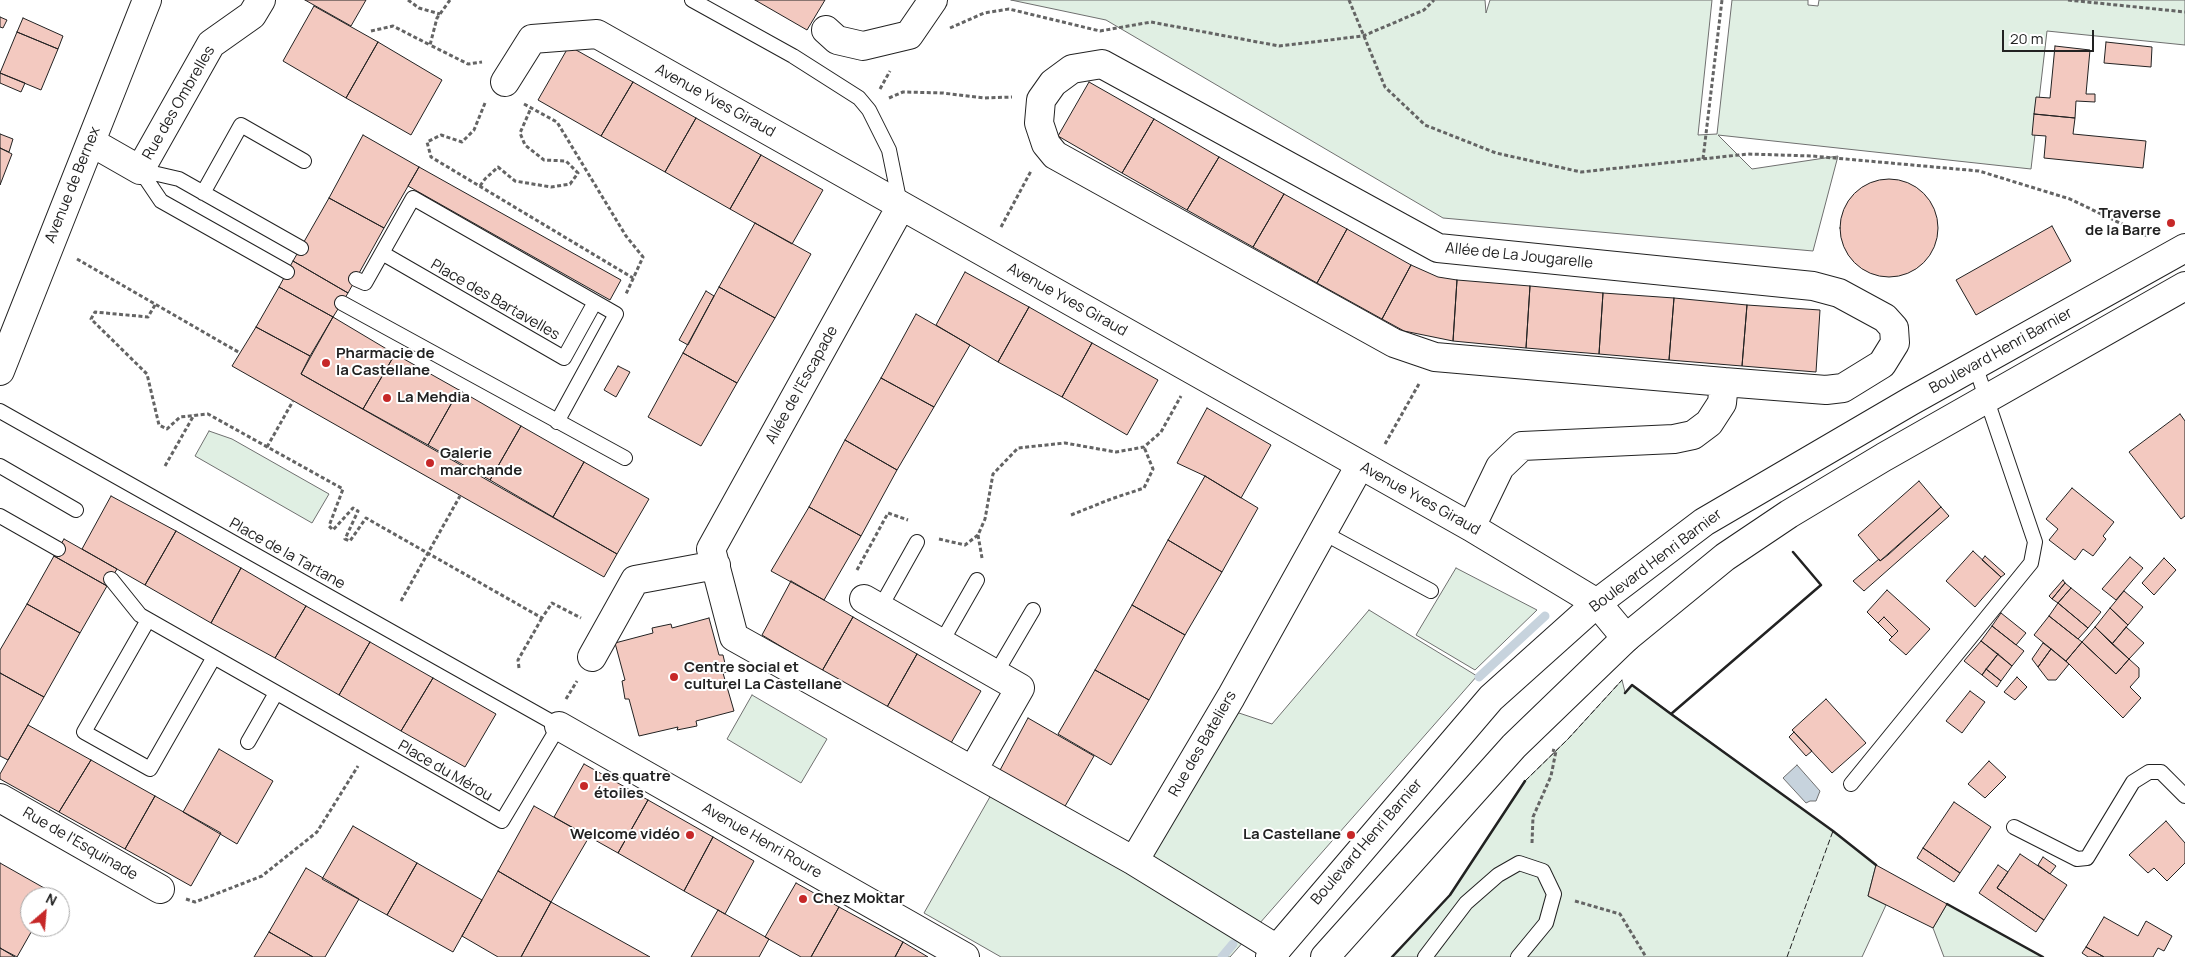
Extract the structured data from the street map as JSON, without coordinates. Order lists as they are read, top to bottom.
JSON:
{
  "streets": {
    "street": [
      "Avenue Yves Giraud",
      "Rue des Ombrelles",
      "Avenue de Bernex",
      "Allée de La Jougarelle",
      "Boulevard Henri Barnier",
      "Allée de l'Escapade",
      "Rue des Bateliers",
      "Avenue Henri Roure",
      "Rue de l'Esquinade"
    ],
    "lane": ["Place des Bartavelles", "Place de la Tartane", "Place du Mérou"]
  },
  "crossings": [
    ["Avenue Yves Giraud", "Boulevard Henri Barnier"],
    ["Avenue Yves Giraud", "Allée de l'Escapade"],
    ["Avenue Yves Giraud", "Rue des Bateliers"],
    ["Rue des Ombrelles", "Avenue de Bernex"],
    ["Place de la Tartane", "Place du Mérou"],
    ["Place de la Tartane", "Avenue Henri Roure"],
    ["Place du Mérou", "Avenue Henri Roure"]
  ],
  "places": [
    "Traverse de la Barre",
    "Pharmacie de la Castellane",
    "La Mehdia",
    "Galerie marchande",
    "Centre social et culturel La Castellane",
    "Les quatre étoiles",
    "Welcome vidéo",
    "La Castellane",
    "Chez Moktar"
  ],
  "scale_bar": "20 m",
  "north": "top right"
}
